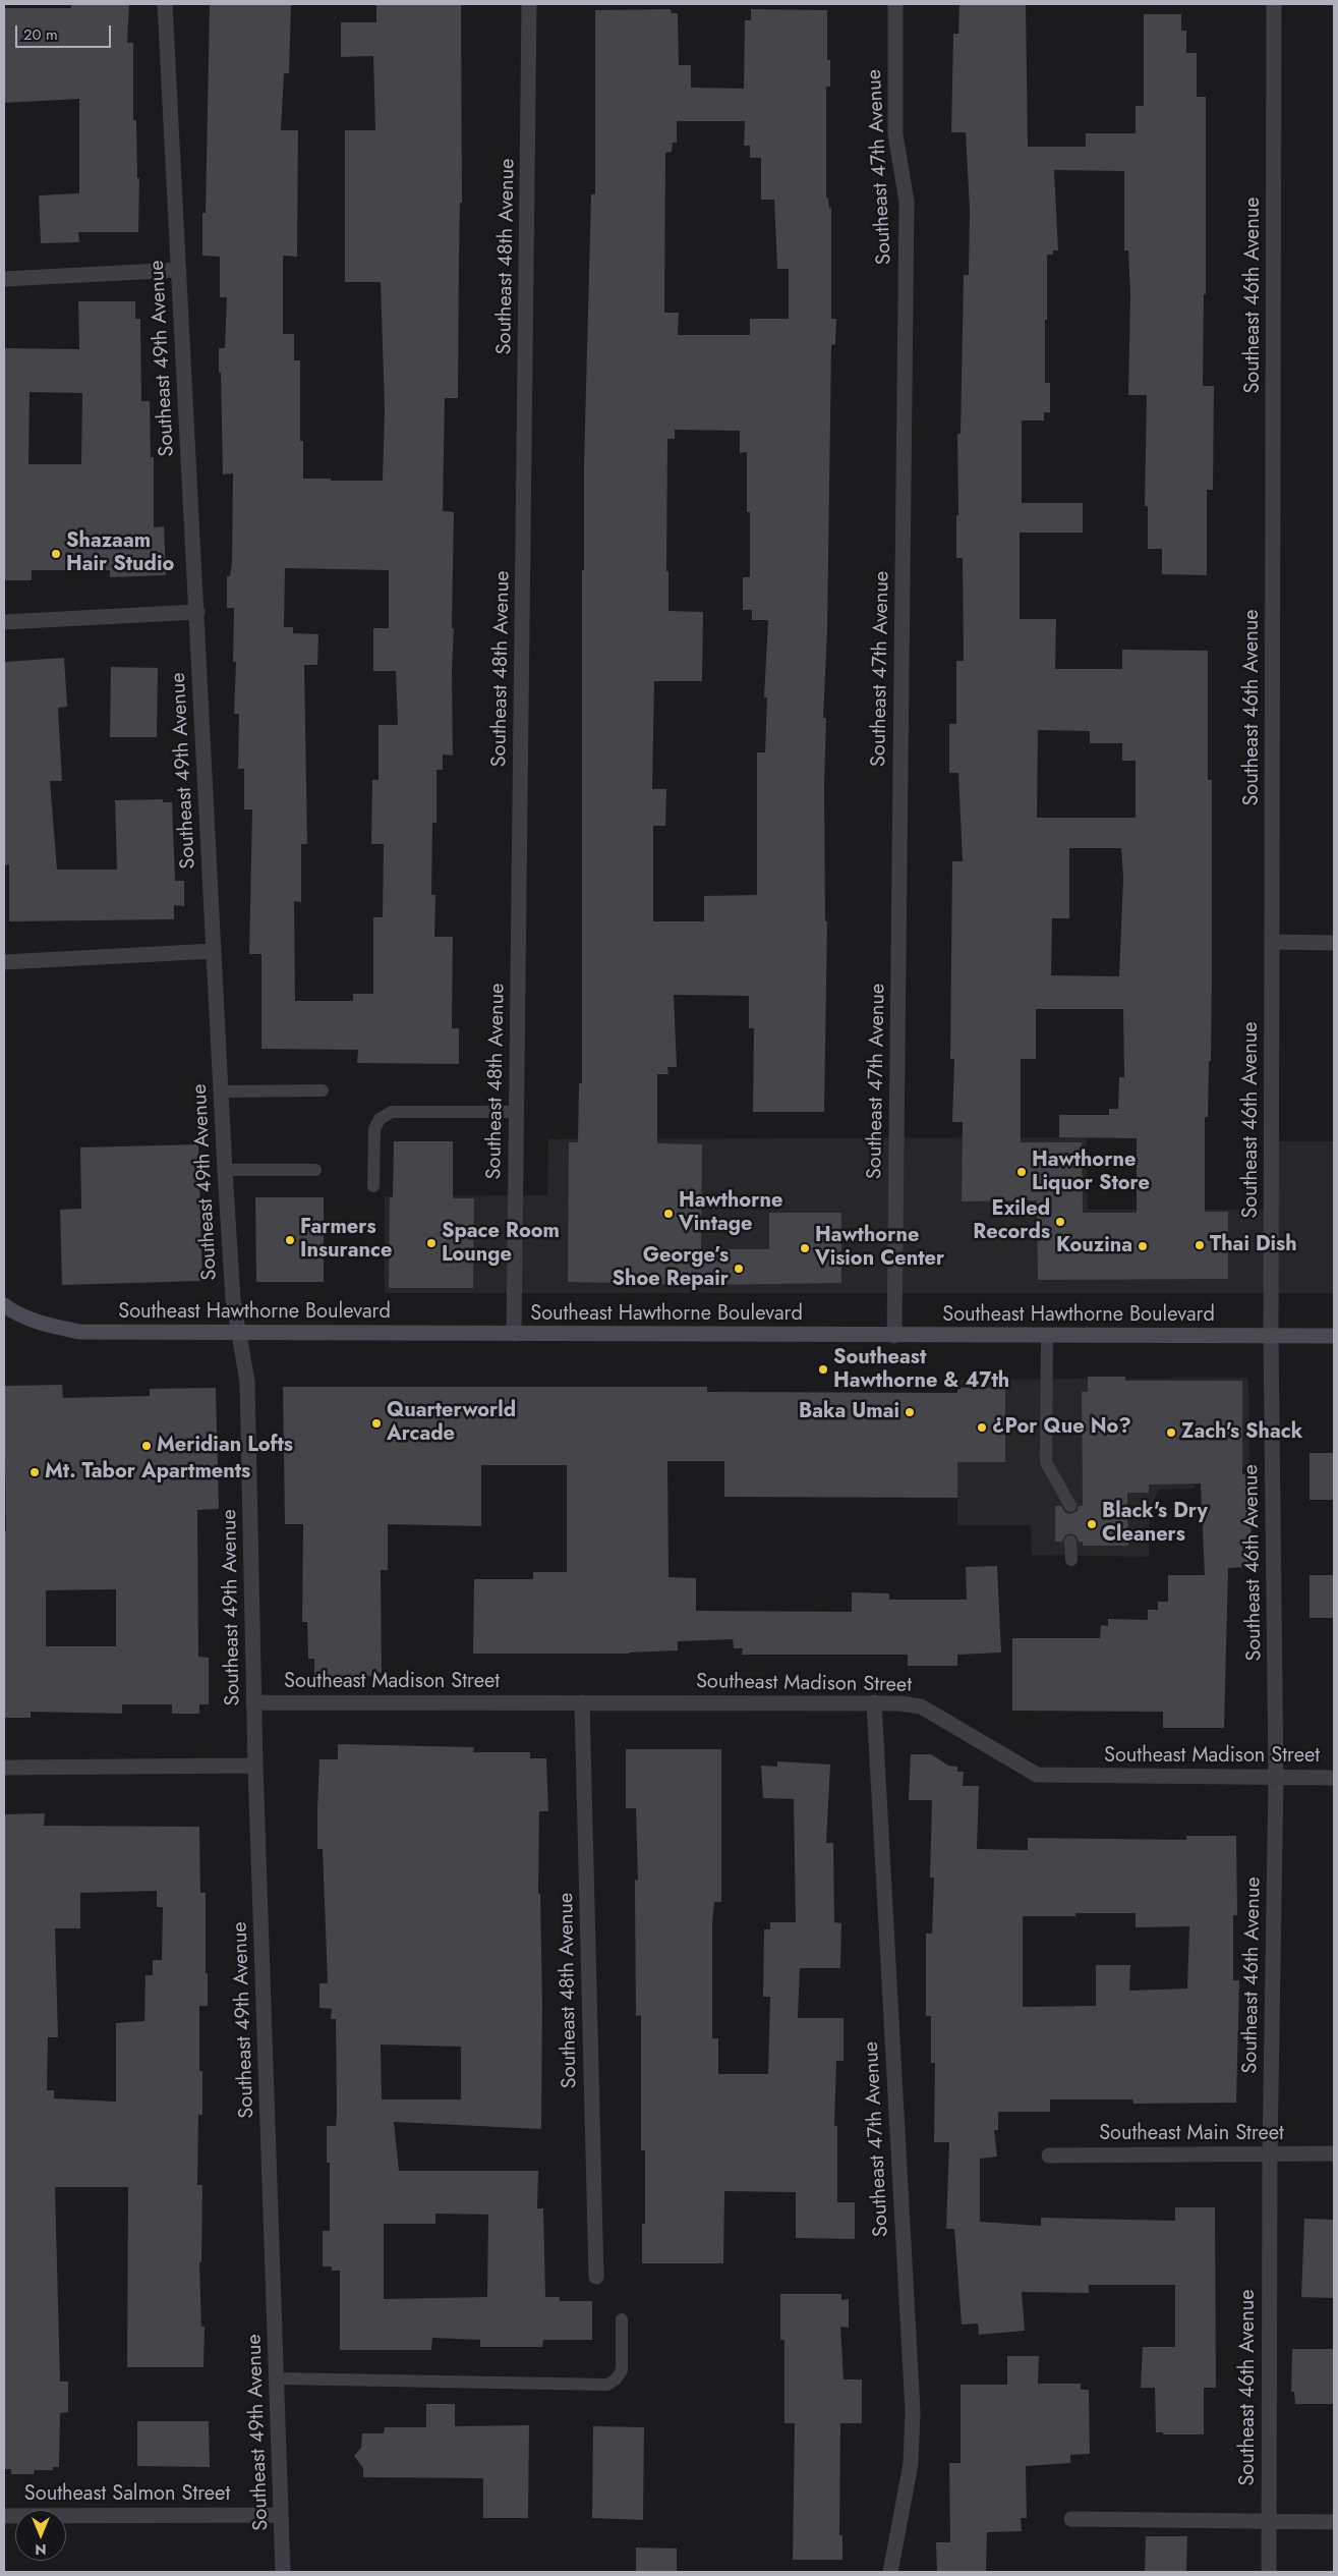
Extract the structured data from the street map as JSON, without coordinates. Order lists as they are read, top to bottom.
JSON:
{
  "streets": {
    "main road": ["Southeast Hawthorne Boulevard"],
    "street": [
      "Southeast 47th Avenue",
      "Southeast 48th Avenue",
      "Southeast 46th Avenue",
      "Southeast 49th Avenue",
      "Southeast Madison Street",
      "Southeast Main Street",
      "Southeast Salmon Street"
    ]
  },
  "crossings": [
    ["Southeast 47th Avenue", "Southeast Hawthorne Boulevard"],
    ["Southeast 47th Avenue", "Southeast Madison Street"],
    ["Southeast 48th Avenue", "Southeast Hawthorne Boulevard"],
    ["Southeast 48th Avenue", "Southeast Madison Street"],
    ["Southeast 46th Avenue", "Southeast Hawthorne Boulevard"],
    ["Southeast 46th Avenue", "Southeast Madison Street"],
    ["Southeast 46th Avenue", "Southeast Main Street"],
    ["Southeast 49th Avenue", "Southeast Hawthorne Boulevard"],
    ["Southeast 49th Avenue", "Southeast Madison Street"],
    ["Southeast 49th Avenue", "Southeast Salmon Street"]
  ],
  "places": [
    "Shazaam Hair Studio",
    "Hawthorne Liquor Store",
    "Hawthorne Vintage",
    "Exiled Records",
    "Farmers Insurance",
    "Space Room Lounge",
    "Thai Dish",
    "Kouzina",
    "Hawthorne Vision Center",
    "George’s Shoe Repair",
    "Southeast Hawthorne & 47th",
    "Baka Umai",
    "Quarterworld Arcade",
    "¿Por Que No?",
    "Zach's Shack",
    "Meridian Lofts",
    "Mt. Tabor Apartments",
    "Black's Dry Cleaners"
  ],
  "scale_bar": "20 m",
  "north": "bottom"
}
